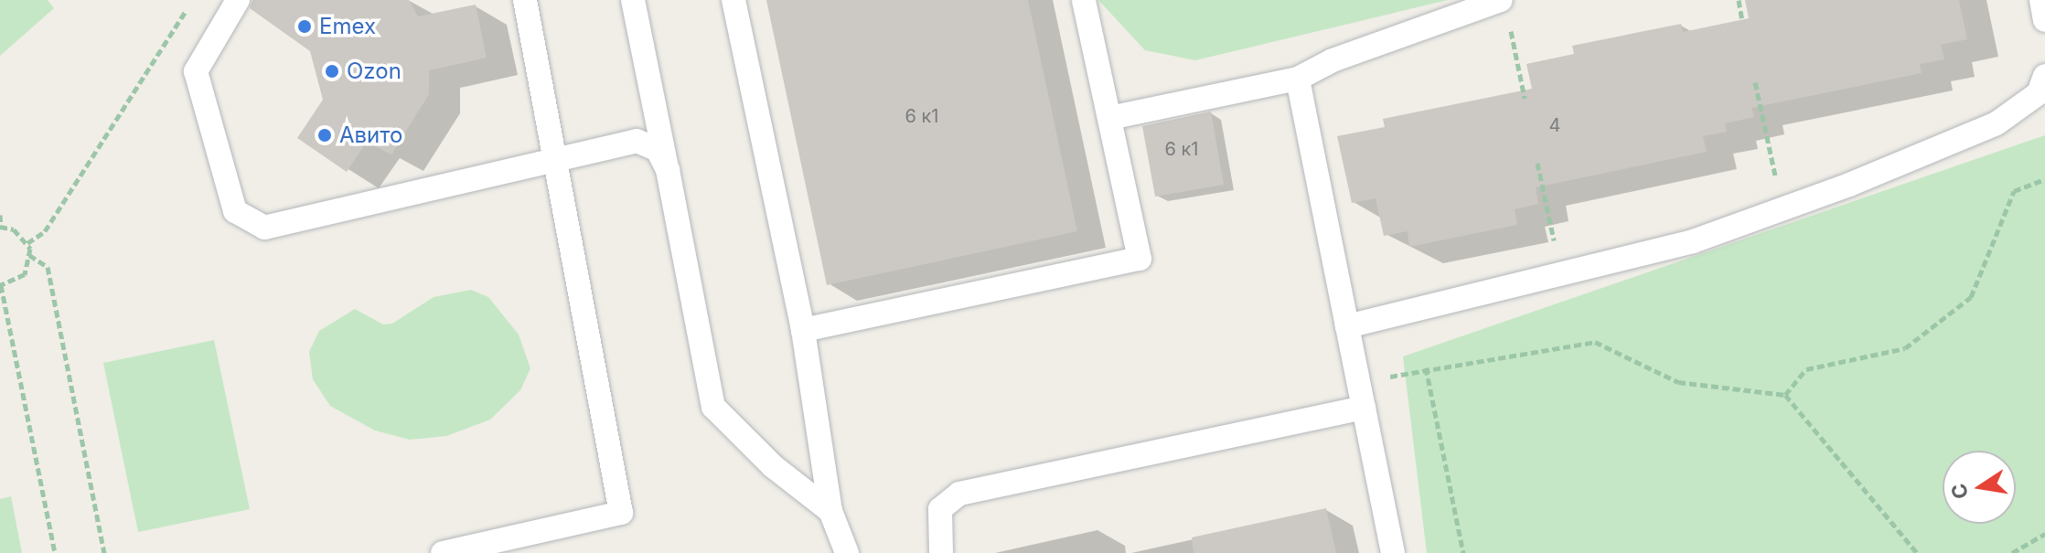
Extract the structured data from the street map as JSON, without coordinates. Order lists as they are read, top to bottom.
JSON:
{
  "places": ["Emex", "Ozon", "Авито"],
  "house_numbers": ["6 к1", "4", "6 к1"],
  "north": "left"
}
